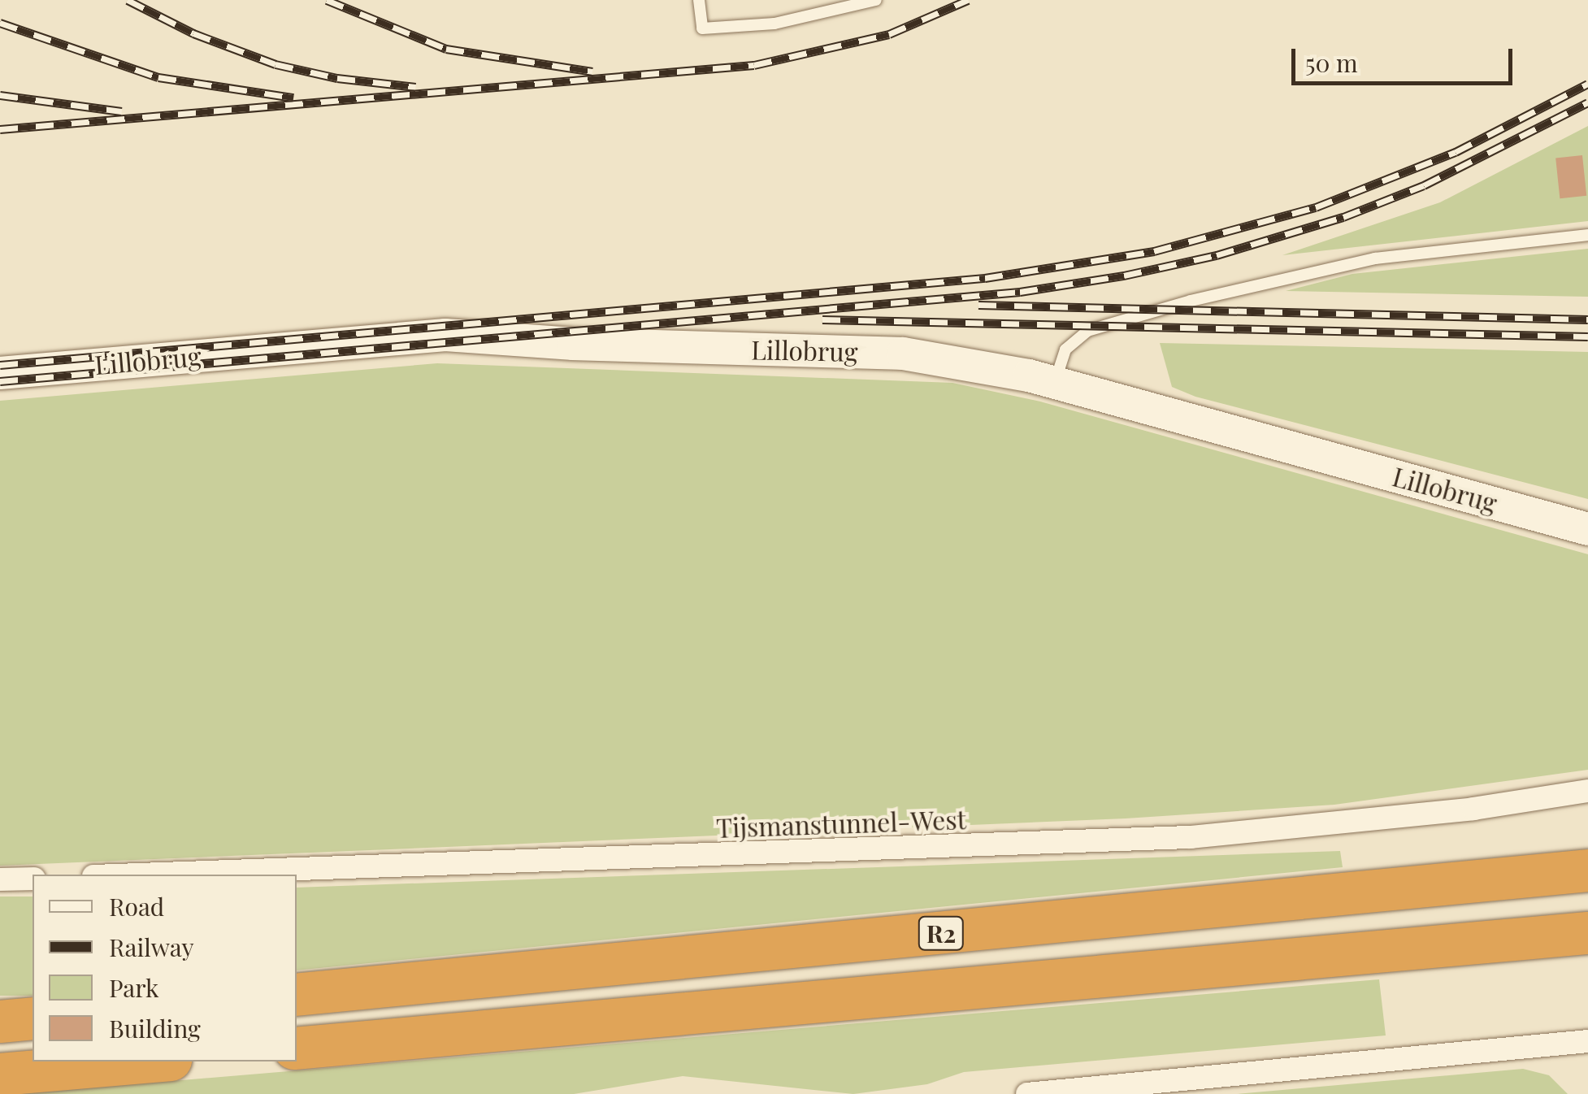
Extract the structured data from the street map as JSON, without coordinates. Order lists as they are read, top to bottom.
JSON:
{
  "streets": {
    "highway": ["R2"],
    "street": ["Lillobrug", "Tijsmanstunnel-West"]
  },
  "legend": [
    "Road",
    "Railway",
    "Park",
    "Building"
  ],
  "scale_bar": "50 m"
}
